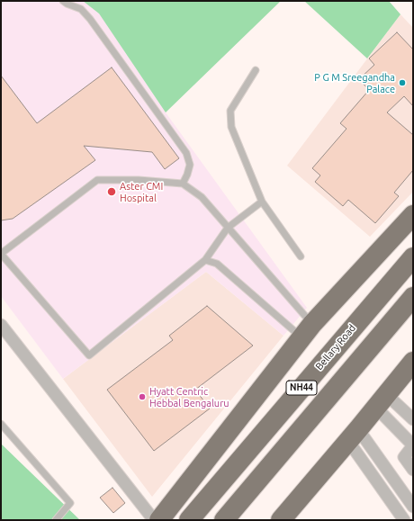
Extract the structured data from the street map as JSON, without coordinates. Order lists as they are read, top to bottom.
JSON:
{
  "streets": {
    "highway": ["Bellary Road", "NH44"]
  },
  "places": ["P G M Sreegandha Palace", "Aster CMI Hospital", "Hyatt Centric Hebbal Bengaluru"]
}
